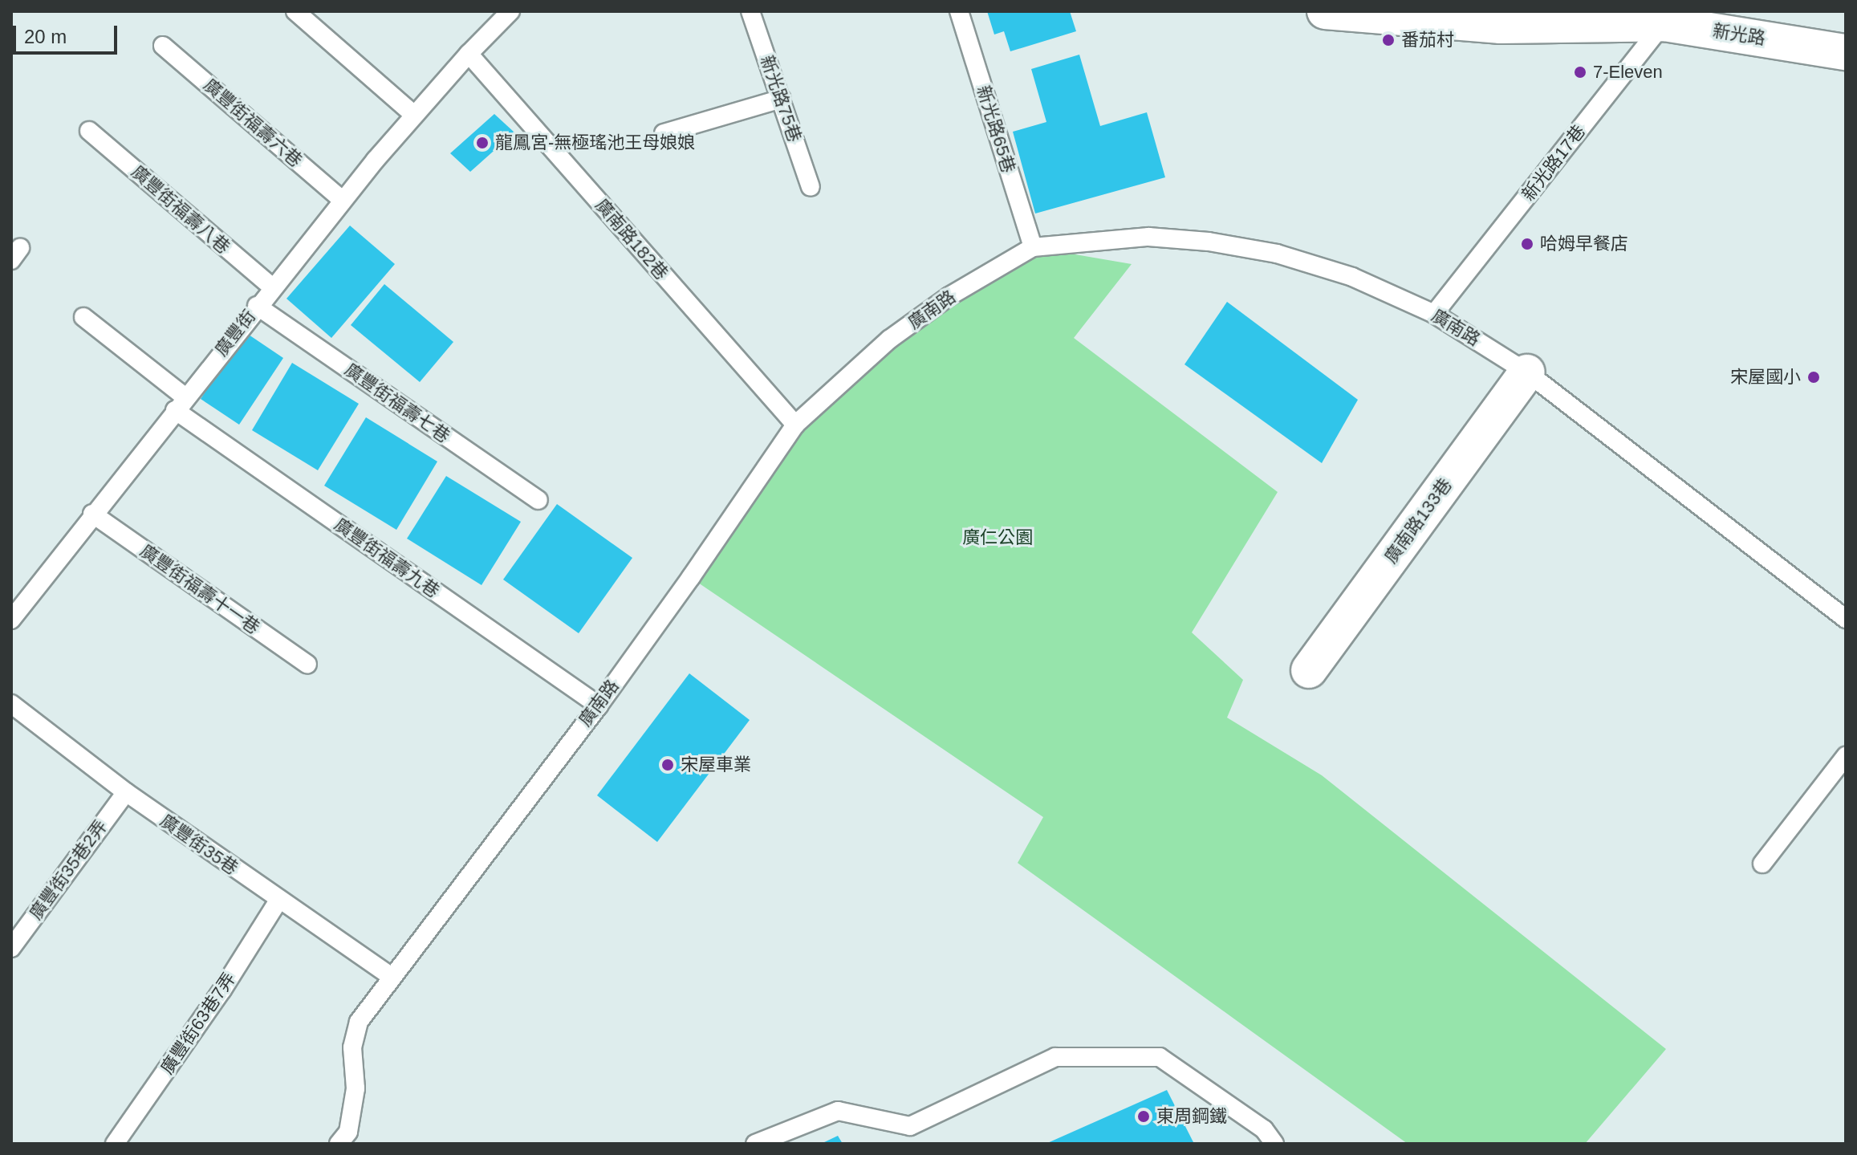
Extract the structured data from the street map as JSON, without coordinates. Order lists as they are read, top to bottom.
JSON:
{
  "streets": {
    "street": ["新光路", "廣南路133巷"],
    "lane": [
      "新光路75巷",
      "廣豐街福壽六巷",
      "新光路65巷",
      "新光路17巷",
      "廣豐街福壽八巷",
      "廣南路182巷",
      "廣南路",
      "廣豐街",
      "廣豐街福壽七巷",
      "廣豐街福壽九巷",
      "廣豐街福壽十一巷",
      "廣豐街35巷",
      "廣豐街35巷2弄",
      "廣豐街63巷7弄"
    ]
  },
  "crossings": [
    ["新光路", "新光路17巷"],
    ["廣豐街福壽六巷", "廣豐街"],
    ["新光路65巷", "廣南路"],
    ["新光路17巷", "廣南路"],
    ["廣豐街福壽八巷", "廣豐街"],
    ["廣南路182巷", "廣南路"],
    ["廣南路182巷", "廣豐街"],
    ["廣南路", "廣南路133巷"],
    ["廣南路", "廣豐街福壽九巷"],
    ["廣南路", "廣豐街35巷"],
    ["廣豐街", "廣豐街福壽七巷"],
    ["廣豐街", "廣豐街福壽九巷"],
    ["廣豐街", "廣豐街福壽十一巷"],
    ["廣豐街35巷", "廣豐街35巷2弄"],
    ["廣豐街35巷", "廣豐街63巷7弄"]
  ],
  "parks": ["廣仁公園"],
  "places": [
    "番茄村",
    "7-Eleven",
    "龍鳳宮-無極瑤池王母娘娘",
    "哈姆早餐店",
    "宋屋國小",
    "宋屋車業",
    "東周鋼鐵"
  ],
  "scale_bar": "20 m"
}
